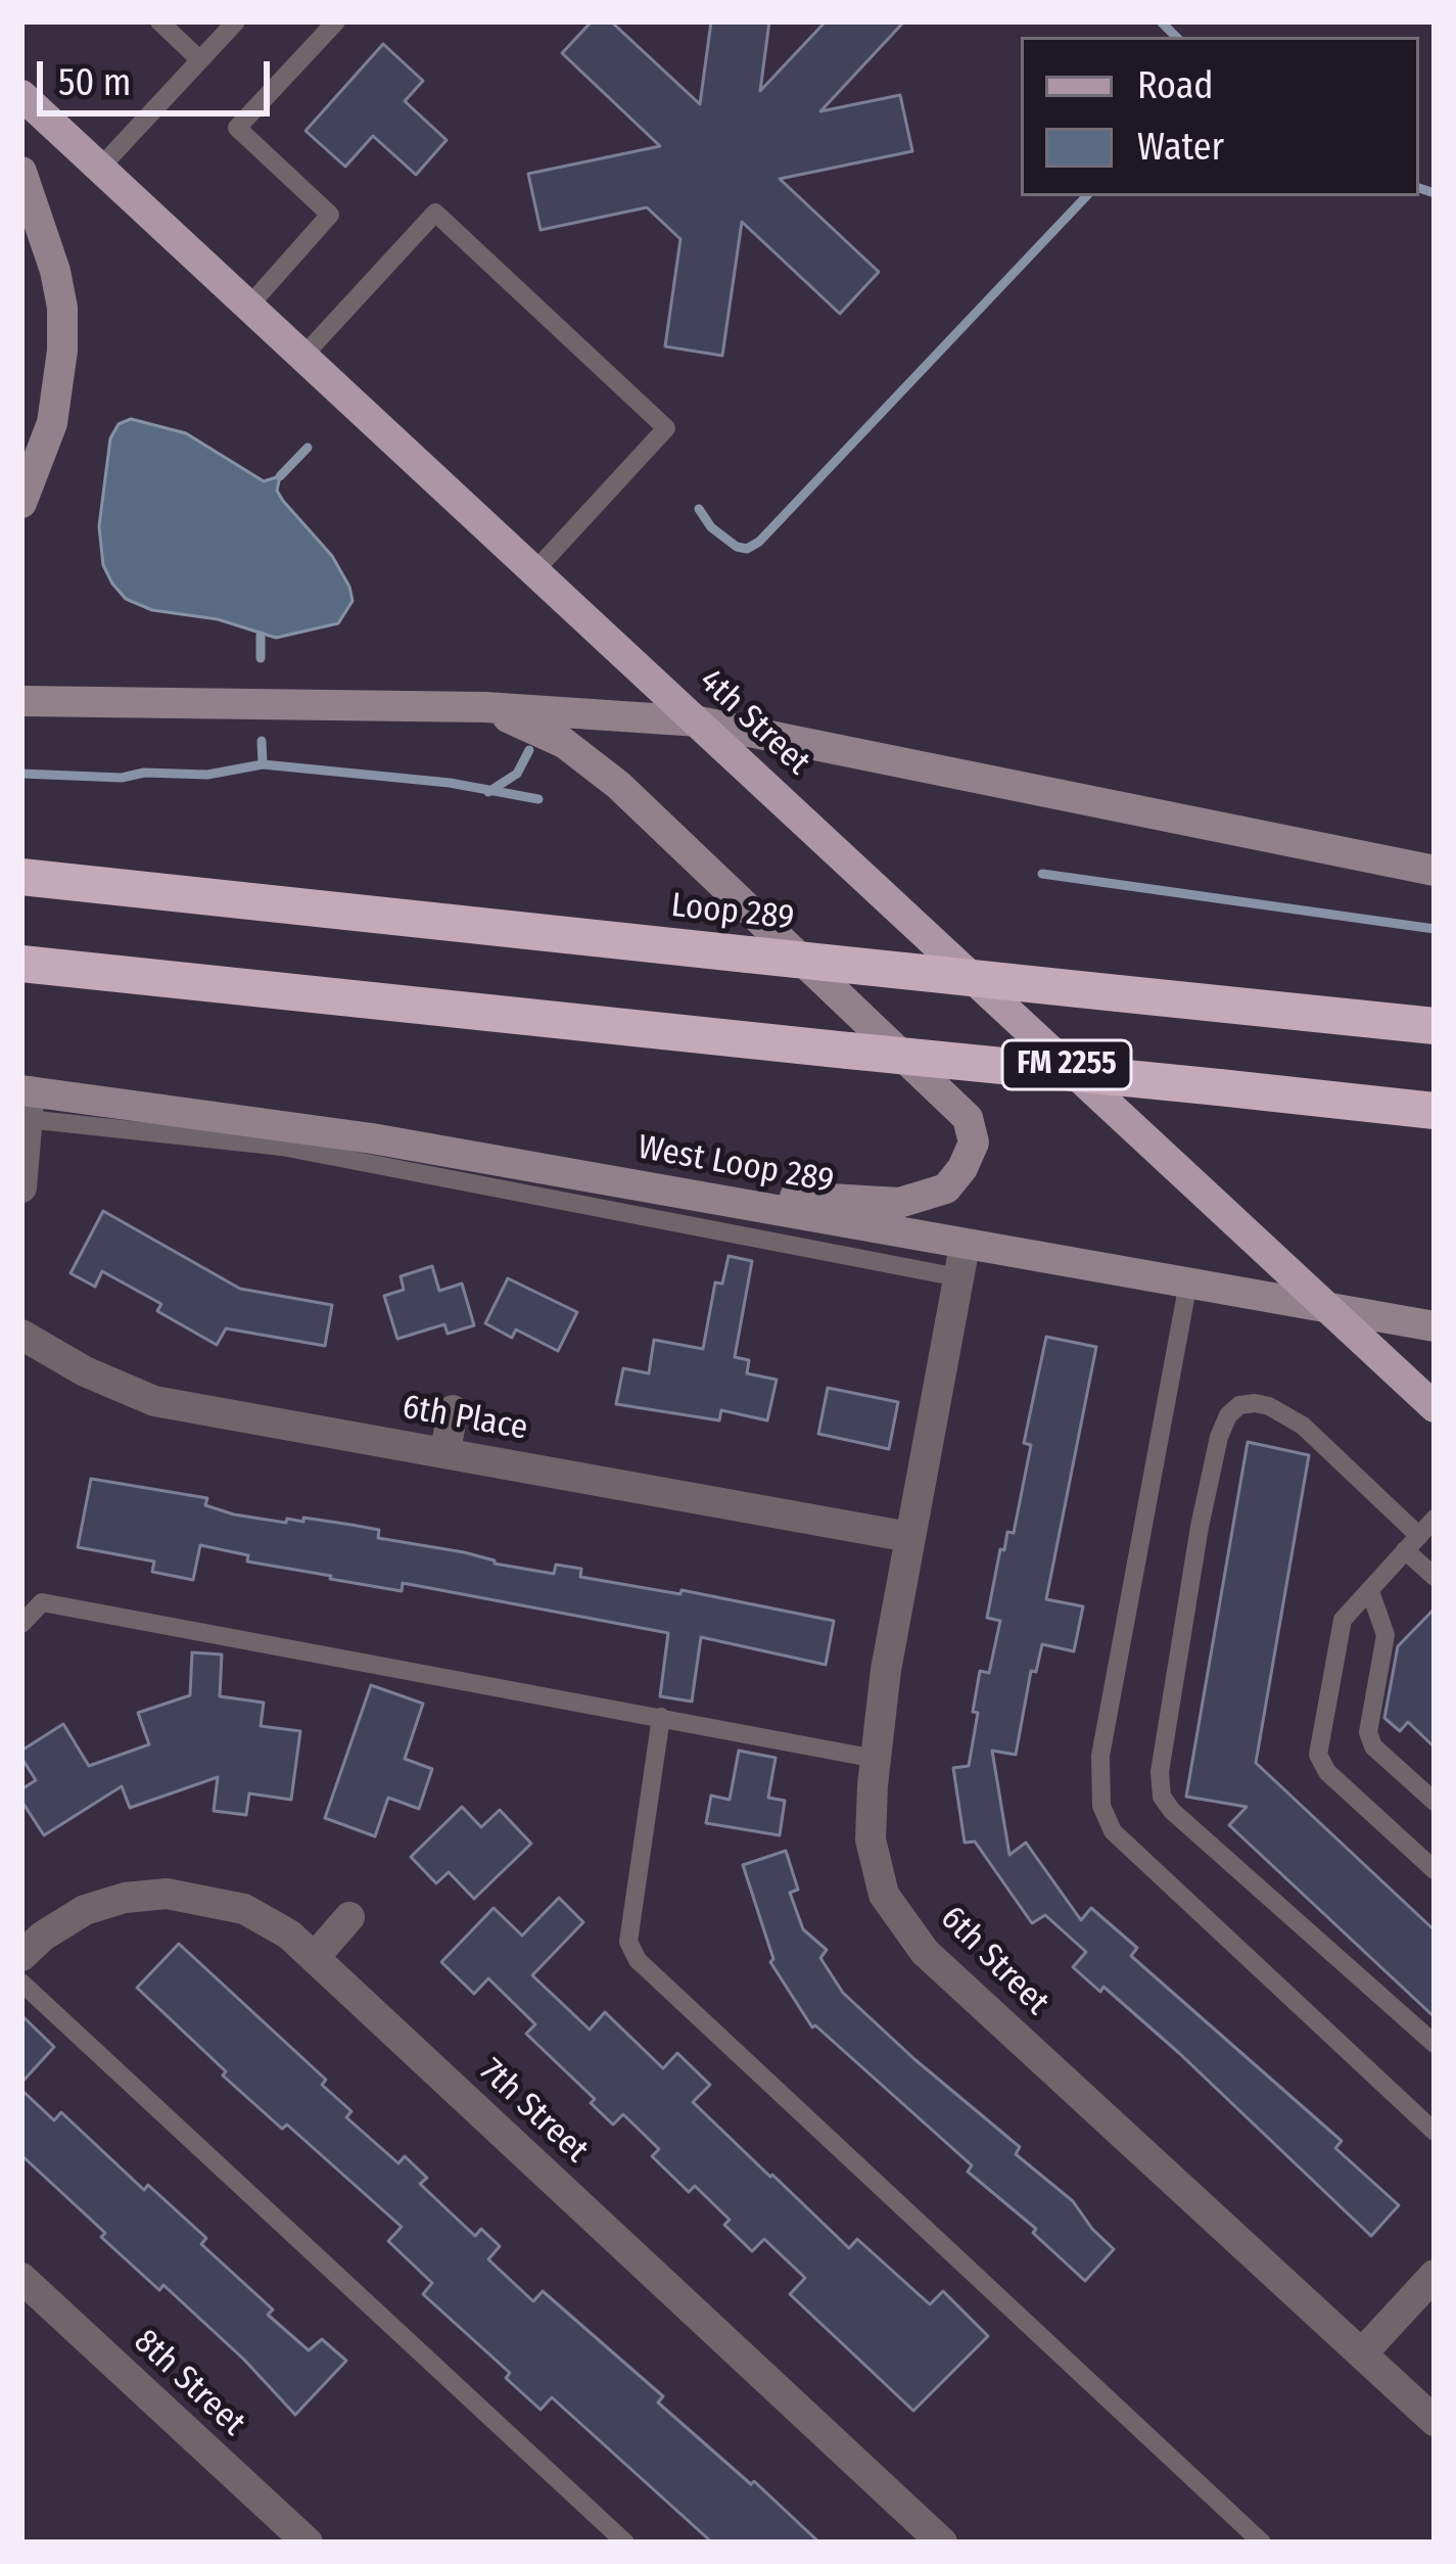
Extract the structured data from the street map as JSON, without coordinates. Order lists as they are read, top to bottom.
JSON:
{
  "streets": {
    "highway": ["Loop 289"],
    "main road": ["4th Street", "FM 2255", "West Loop 289"],
    "street": [
      "6th Place",
      "6th Street",
      "7th Street",
      "8th Street"
    ]
  },
  "crossings": [
    ["4th Street", "West Loop 289"],
    ["West Loop 289", "6th Street"],
    ["6th Place", "6th Street"]
  ],
  "legend": ["Road", "Water"],
  "scale_bar": "50 m"
}
